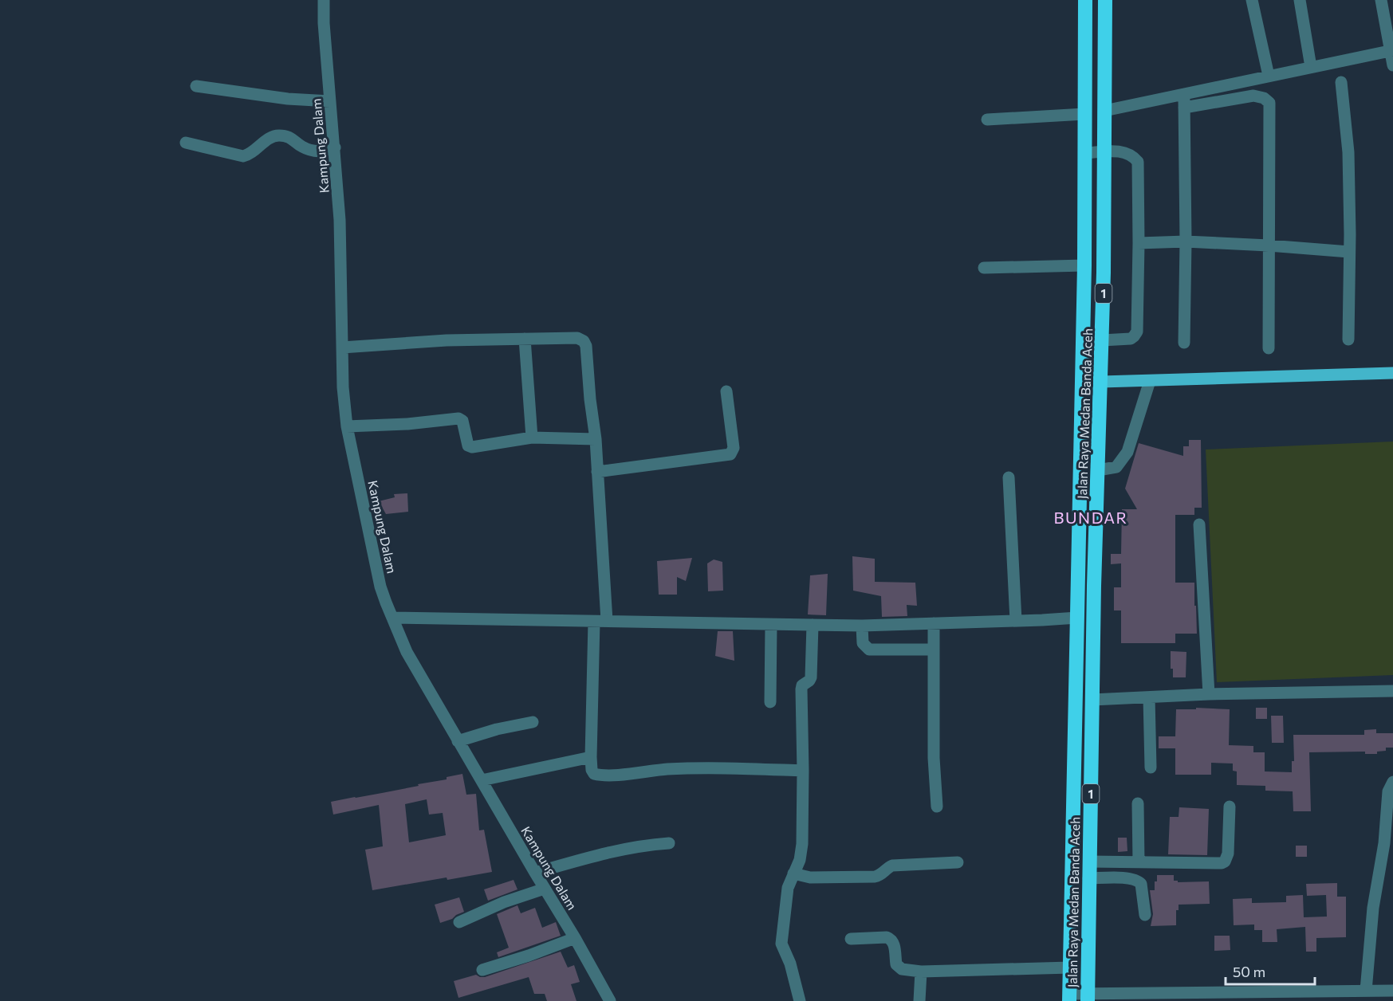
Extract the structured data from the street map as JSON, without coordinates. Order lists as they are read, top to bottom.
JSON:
{
  "streets": {
    "highway": ["1", "Jalan Raya Medan Banda Aceh"],
    "street": ["Kampung Dalam"]
  },
  "districts": ["BUNDAR"],
  "scale_bar": "50 m"
}
